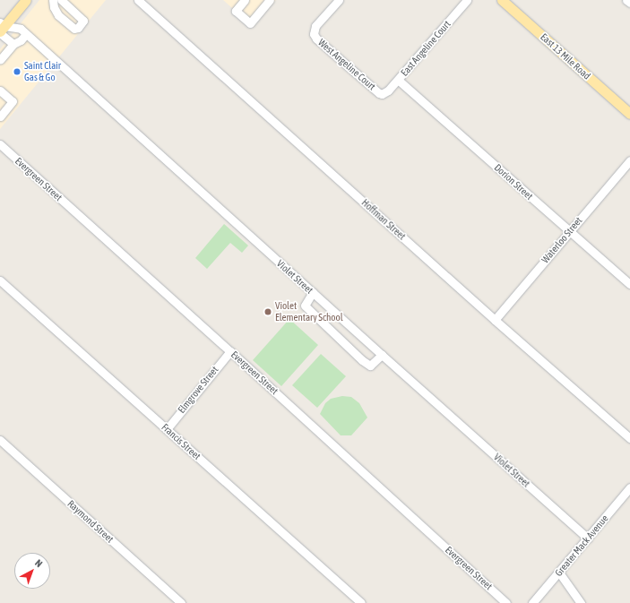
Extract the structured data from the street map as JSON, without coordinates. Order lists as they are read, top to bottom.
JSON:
{
  "streets": {
    "main road": ["East 13 Mile Road"],
    "street": [
      "East Angeline Court",
      "West Angeline Court",
      "Evergreen Street",
      "Dorion Street",
      "Hoffman Street",
      "Waterloo Street",
      "Violet Street",
      "Elmgrove Street",
      "Francis Street",
      "Raymond Street",
      "Greater Mack Avenue"
    ]
  },
  "crossings": [
    ["East Angeline Court", "West Angeline Court"],
    ["East Angeline Court", "Dorion Street"],
    ["Evergreen Street", "Elmgrove Street"],
    ["Dorion Street", "Waterloo Street"],
    ["Hoffman Street", "Waterloo Street"],
    ["Violet Street", "Greater Mack Avenue"],
    ["Elmgrove Street", "Francis Street"]
  ],
  "places": ["Saint Clair Gas & Go", "Violet Elementary School"],
  "north": "top right"
}
